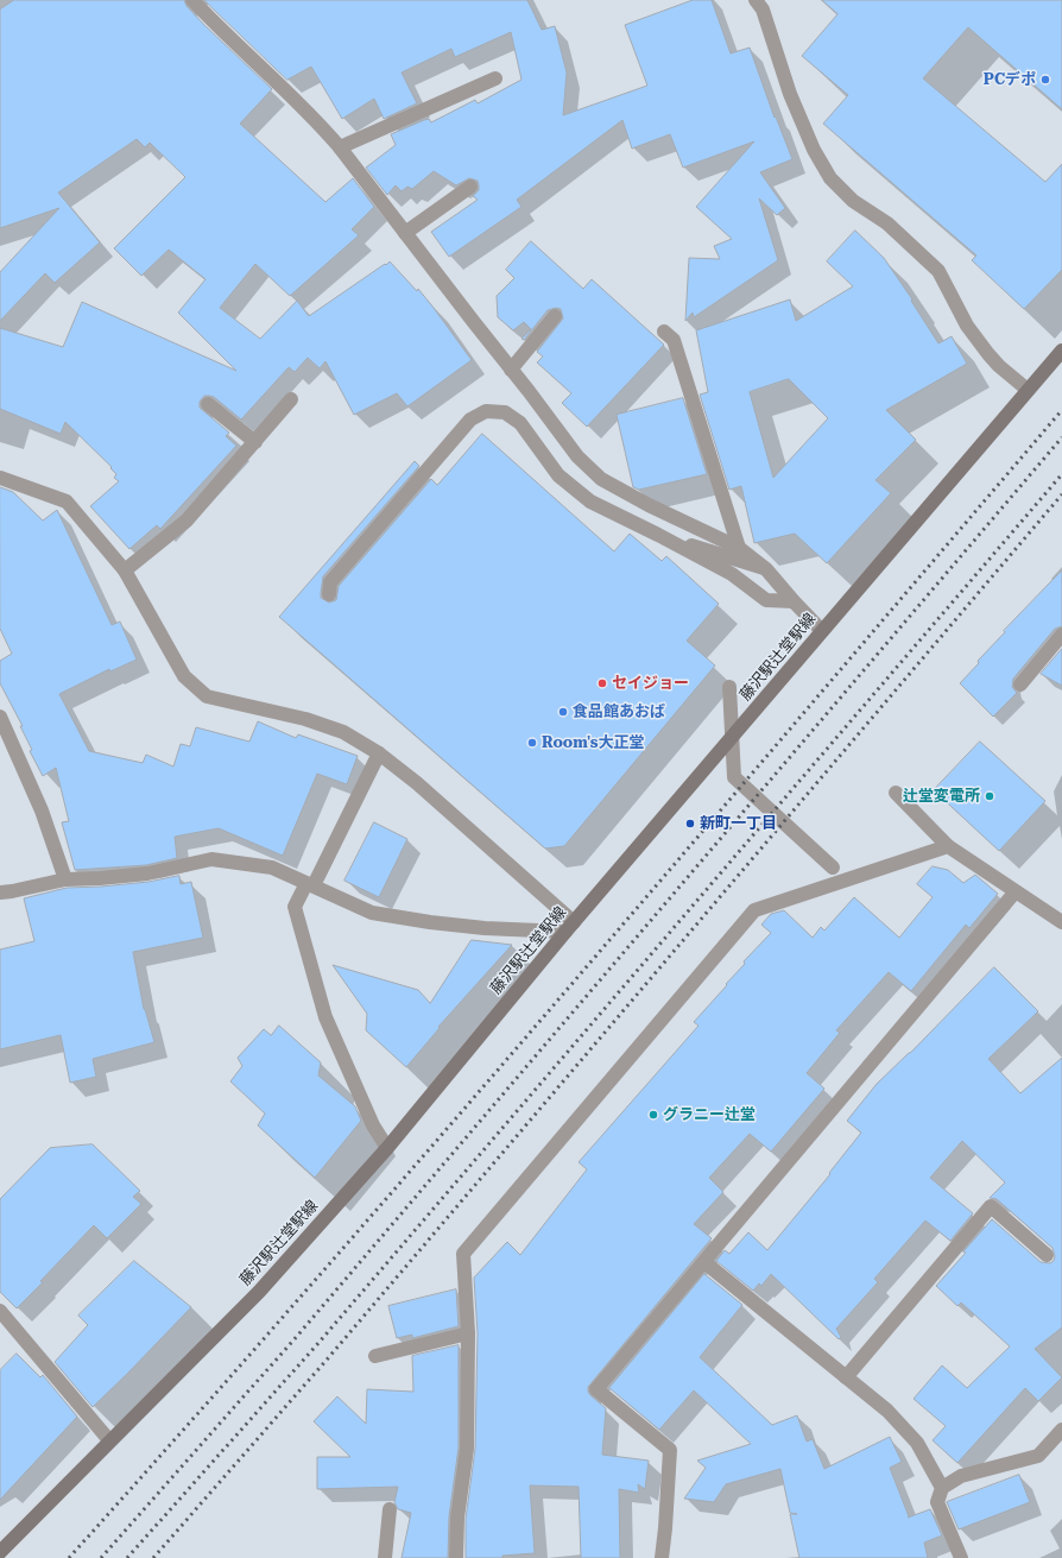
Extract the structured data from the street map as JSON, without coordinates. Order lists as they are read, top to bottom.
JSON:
{
  "streets": {
    "street": ["藤沢駅辻堂駅線"]
  },
  "places": [
    "PCデポ",
    "セイジョー",
    "食品館あおば",
    "Room's大正堂",
    "辻堂変電所",
    "新町一丁目",
    "グラニー辻堂"
  ]
}
